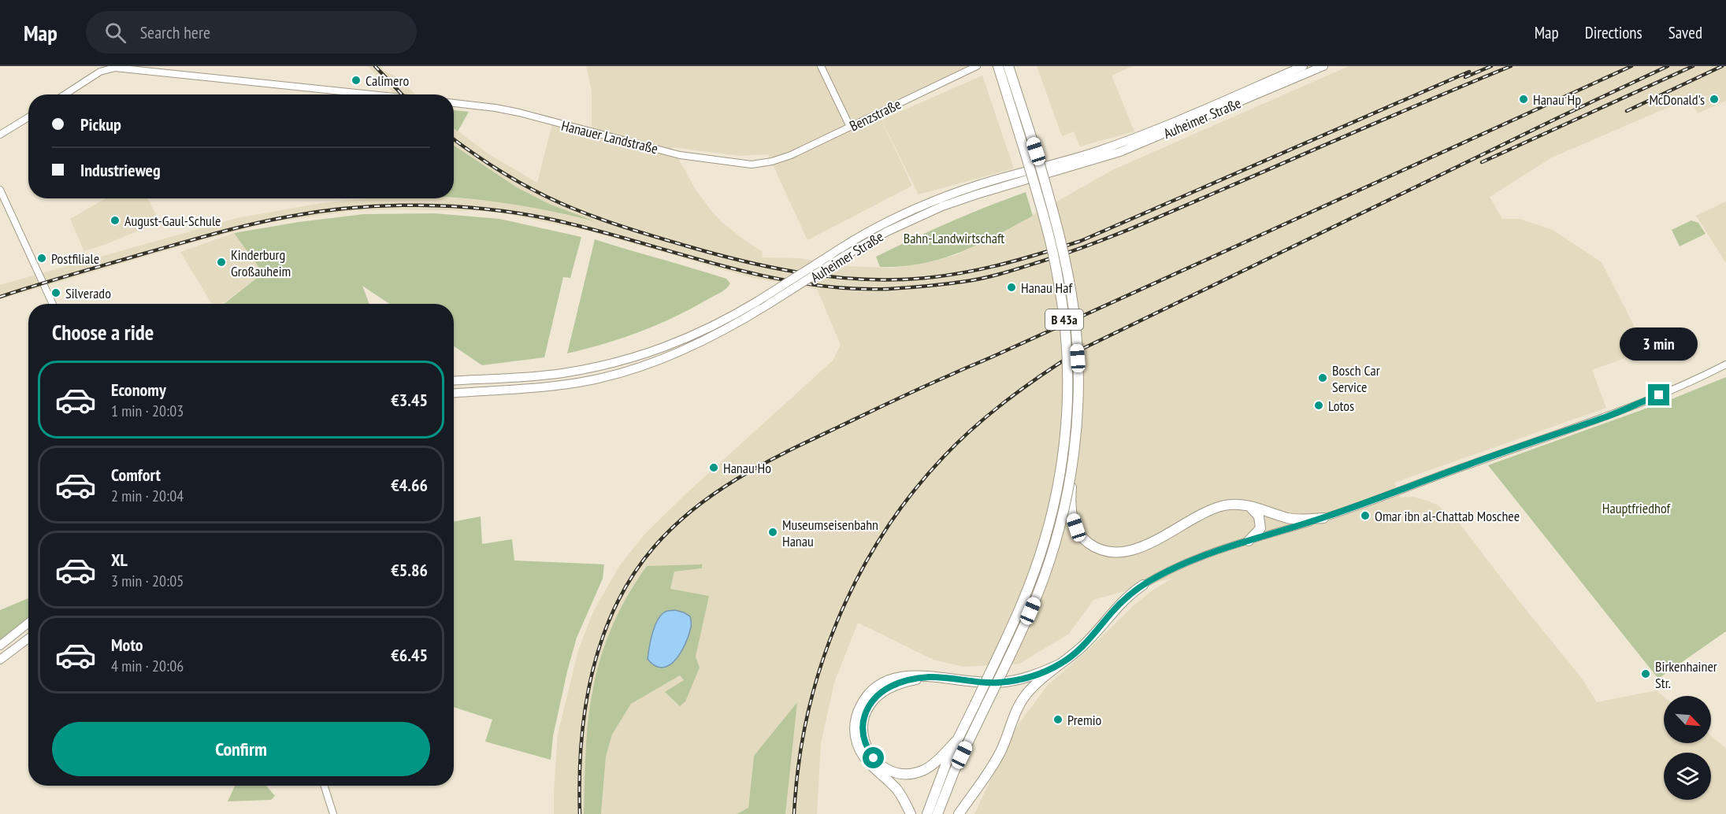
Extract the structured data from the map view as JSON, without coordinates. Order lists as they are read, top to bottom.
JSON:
{
  "streets": {
    "highway": ["B 43a"],
    "main road": ["Auheimer Straße"],
    "street": ["Benzstraße", "Hanauer Landstraße"]
  },
  "crossings": [
    ["Benzstraße", "Hanauer Landstraße"]
  ],
  "parks": ["Bahn-Landwirtschaft", "Hauptfriedhof"],
  "places": [
    "Calimero",
    "Hanau Hp",
    "McDonald's",
    "August-Gaul-Schule",
    "Postfiliale",
    "Kinderburg Großauheim",
    "Hanau Haf",
    "Silverado",
    "Bosch Car Service",
    "Lotos",
    "Hanau Ho",
    "Omar ibn al-Chattab Moschee",
    "Museumseisenbahn Hanau",
    "Birkenhainer Str.",
    "Premio"
  ],
  "north": "bottom right",
  "page": {
    "header": "Map",
    "search": "Search here",
    "nav": ["Map", "Directions", "Saved"],
    "banner": ["Pickup", "Industrieweg"],
    "heading": "Choose a ride",
    "bubble": "3 min",
    "list": [
      {
        "name": "Economy",
        "note": "1 min · 20:03",
        "value": "€3.45"
      },
      {
        "name": "Comfort",
        "note": "2 min · 20:04",
        "value": "€4.66"
      },
      {
        "name": "XL",
        "note": "3 min · 20:05",
        "value": "€5.86"
      },
      {
        "name": "Moto",
        "note": "4 min · 20:06",
        "value": "€6.45"
      }
    ],
    "buttons": "Confirm"
  }
}
